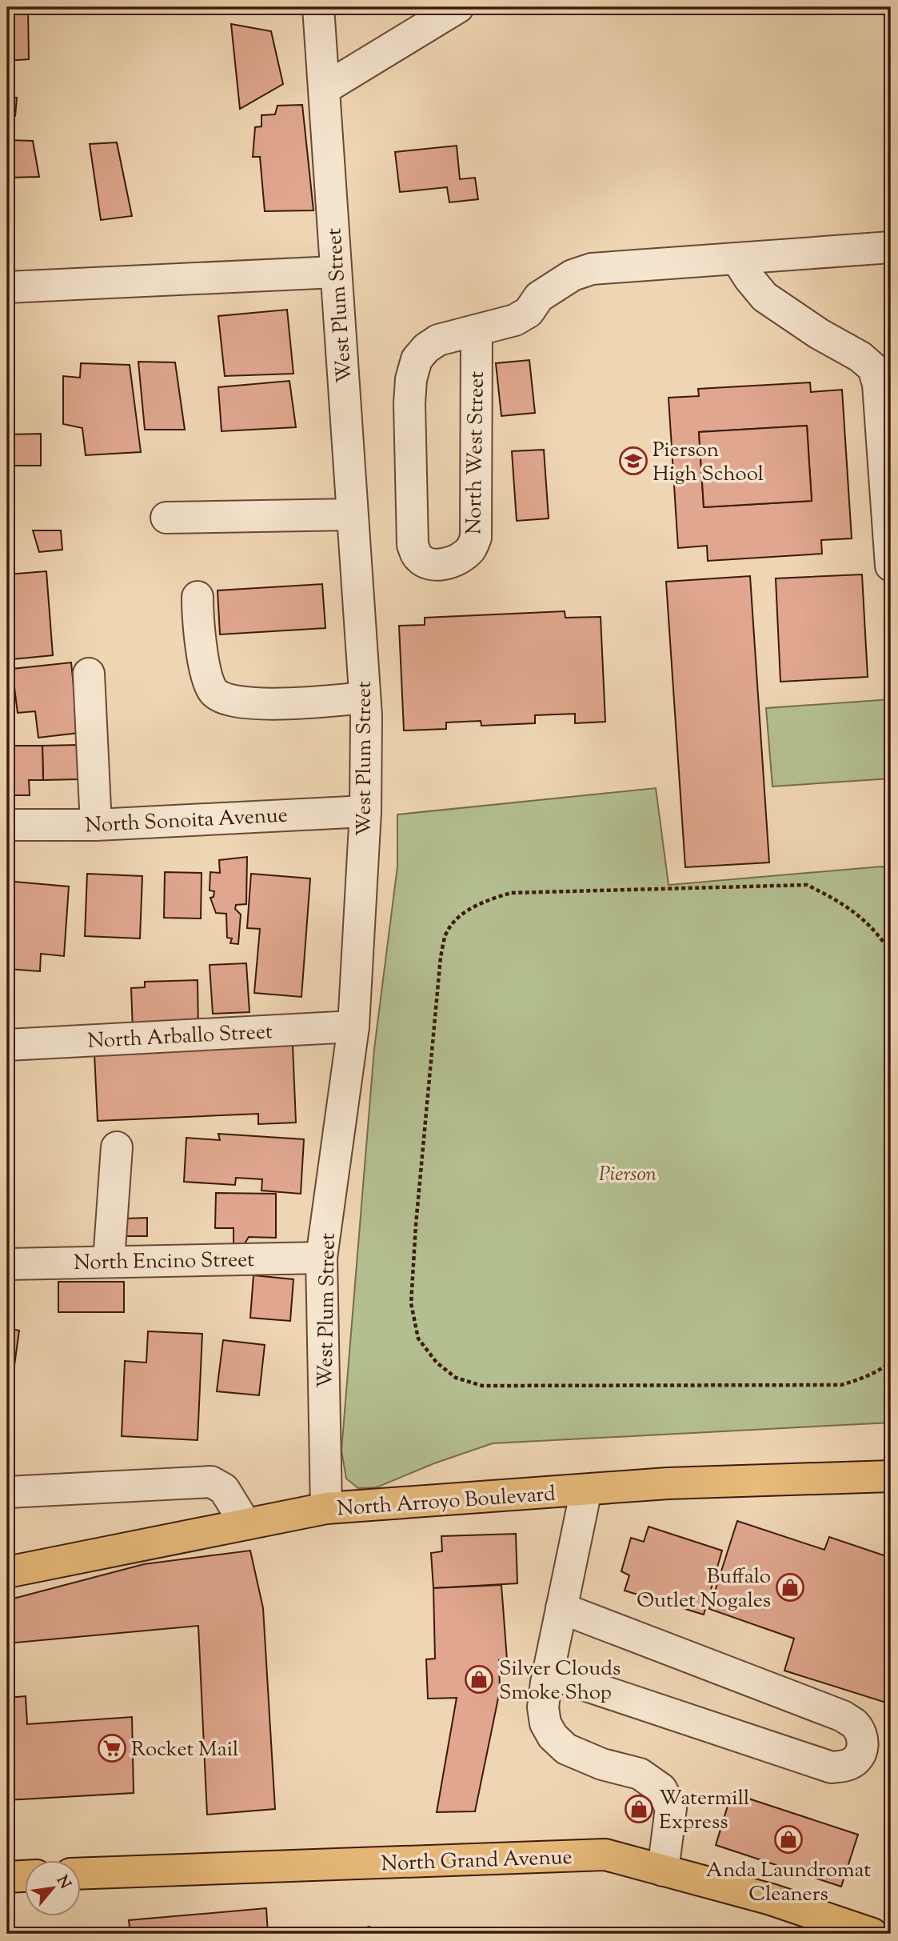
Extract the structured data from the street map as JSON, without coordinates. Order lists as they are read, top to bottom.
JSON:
{
  "streets": {
    "main road": ["North Arroyo Boulevard", "North Grand Avenue"],
    "street": [
      "West Plum Street",
      "North West Street",
      "North Sonoita Avenue",
      "North Arballo Street",
      "North Encino Street"
    ]
  },
  "crossings": [
    ["West Plum Street", "North Sonoita Avenue"],
    ["West Plum Street", "North Arballo Street"],
    ["West Plum Street", "North Encino Street"],
    ["West Plum Street", "North Arroyo Boulevard"]
  ],
  "parks": ["Pierson"],
  "places": {
    "school or university": ["Pierson High School"],
    "shop": [
      "Buffalo Outlet Nogales",
      "Silver Clouds Smoke Shop",
      "Watermill Express",
      "Anda Laundromat Cleaners"
    ],
    "supermarket": ["Rocket Mail"]
  },
  "north": "top right"
}
